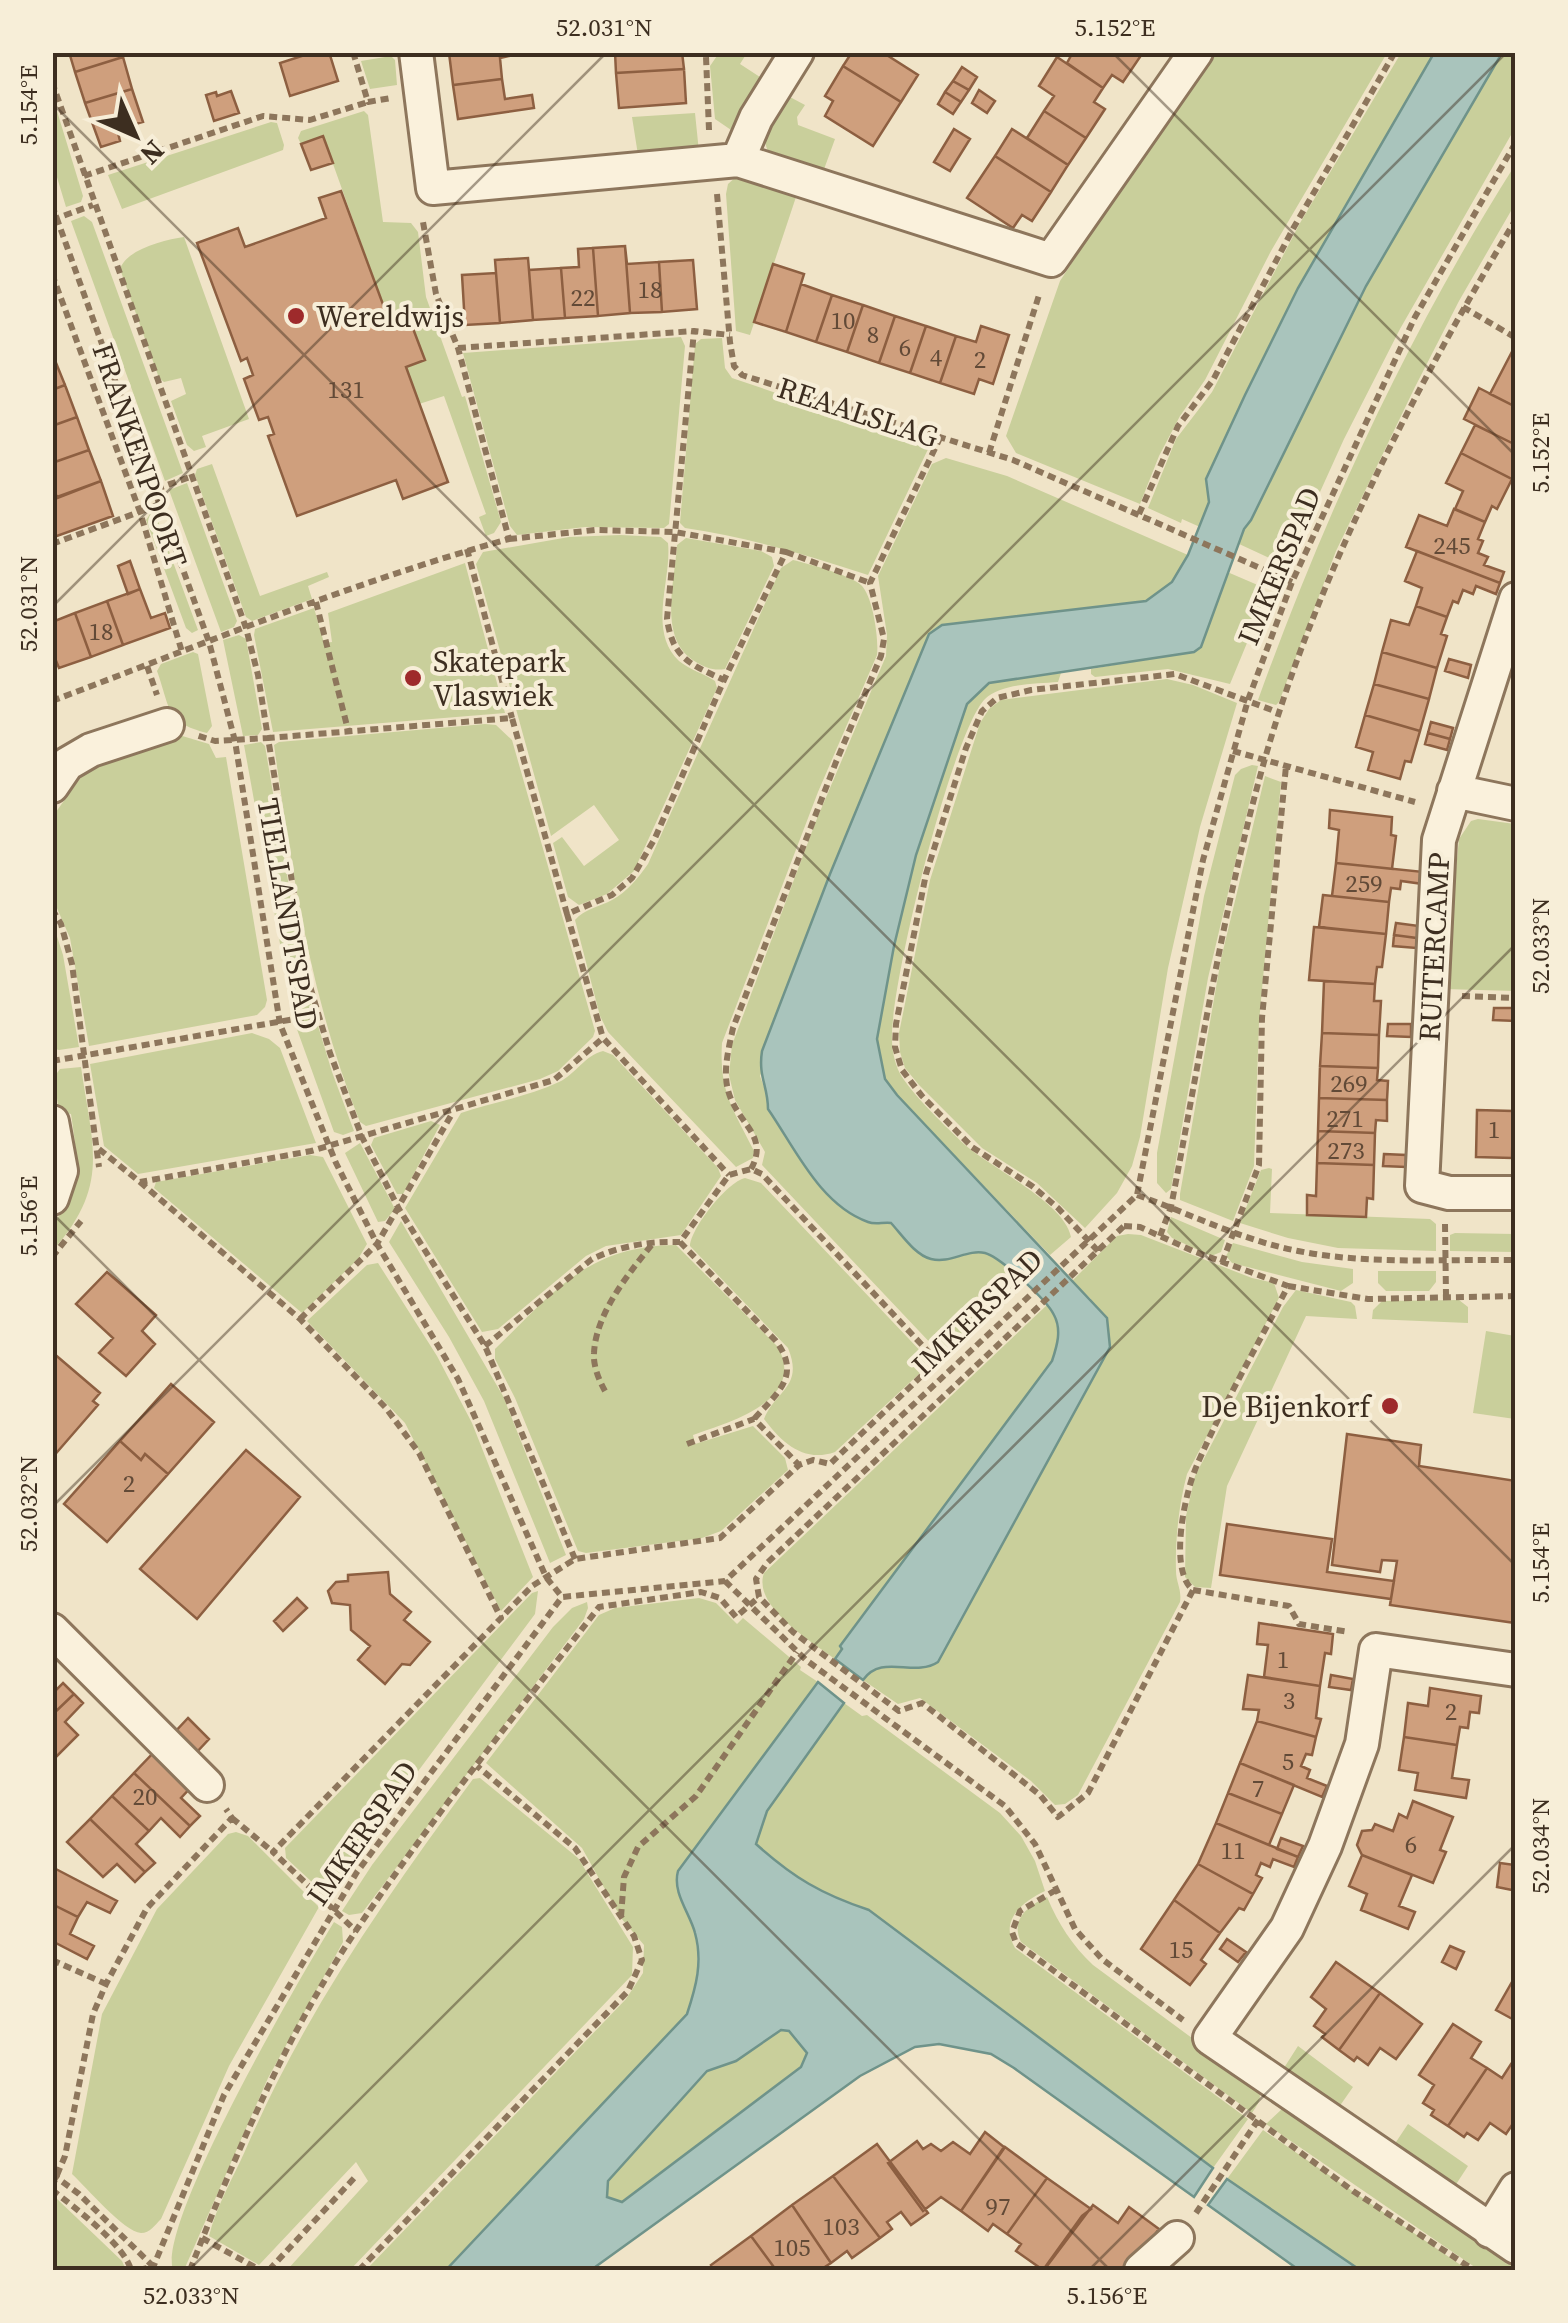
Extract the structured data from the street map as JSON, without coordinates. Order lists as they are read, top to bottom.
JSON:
{
  "streets": {
    "street": ["RUITERCAMP"],
    "path": [
      "REAALSLAG",
      "FRANKENPOORT",
      "IMKERSPAD",
      "TIELLANDTSPAD"
    ]
  },
  "crossings": [
    ["REAALSLAG", "IMKERSPAD"],
    ["IMKERSPAD", "TIELLANDTSPAD"]
  ],
  "places": ["Wereldwijs", "Skatepark Vlaswiek", "De Bijenkorf"],
  "house_numbers": [
    "18",
    "22",
    "10",
    "8",
    "6",
    "4",
    "2",
    "131",
    "245",
    "18",
    "259",
    "269",
    "271",
    "1",
    "273",
    "2",
    "1",
    "3",
    "2",
    "5",
    "7",
    "20",
    "6",
    "11",
    "15",
    "97",
    "103",
    "105"
  ],
  "north": "bottom right",
  "coordinates": [
    "52.031°N",
    "5.152°E",
    "5.154°E",
    "52.033°N",
    "5.156°E",
    "52.032°N",
    "52.034°N"
  ]
}
